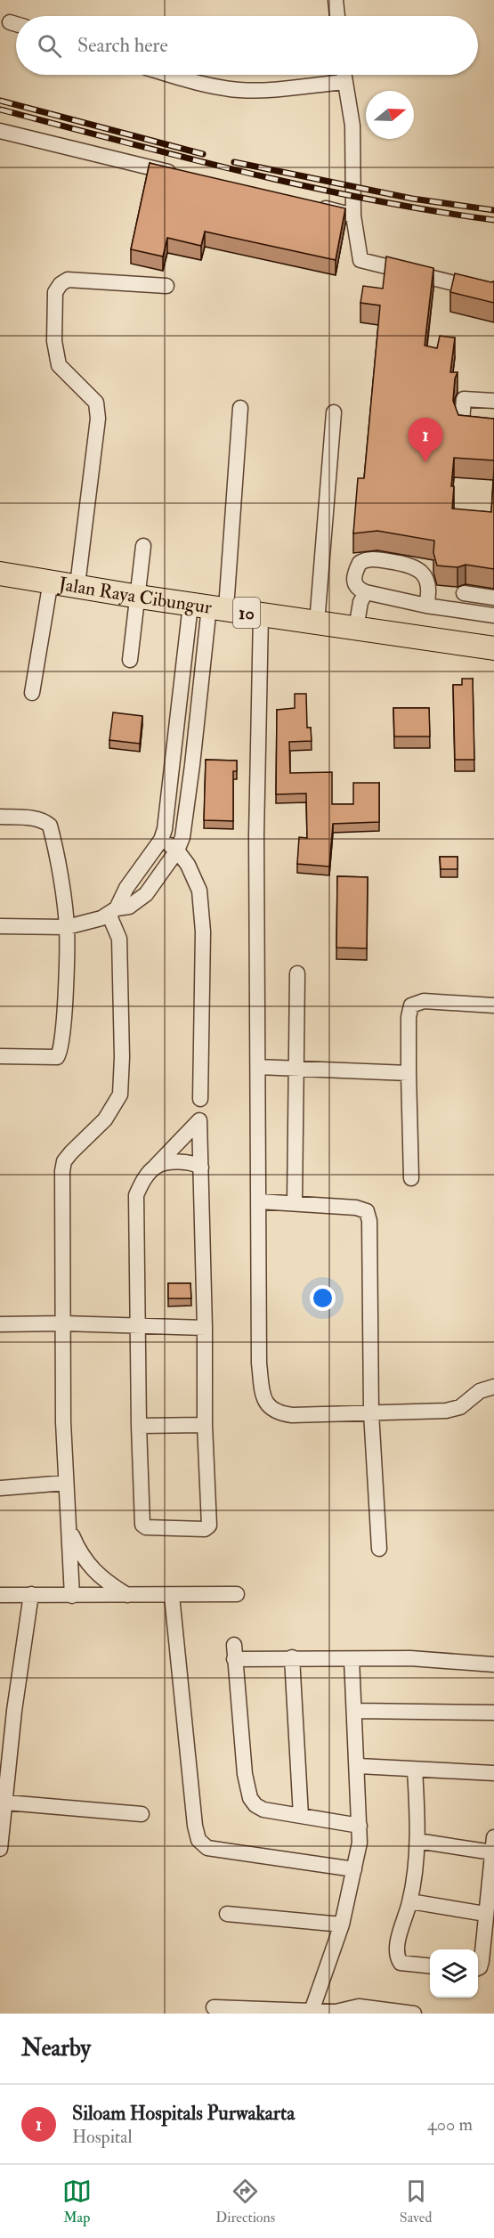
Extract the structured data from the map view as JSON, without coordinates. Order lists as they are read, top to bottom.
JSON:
{
  "streets": {
    "highway": ["Jalan Raya Cibungur", "10"]
  },
  "north": "right",
  "page": {
    "search": "Search here",
    "pins": "1",
    "heading": "Nearby",
    "list": [
      {
        "mark": "1",
        "name": "Siloam Hospitals Purwakarta",
        "note": "Hospital",
        "value": "400 m"
      }
    ],
    "nav": ["Map", "Directions", "Saved"]
  }
}
